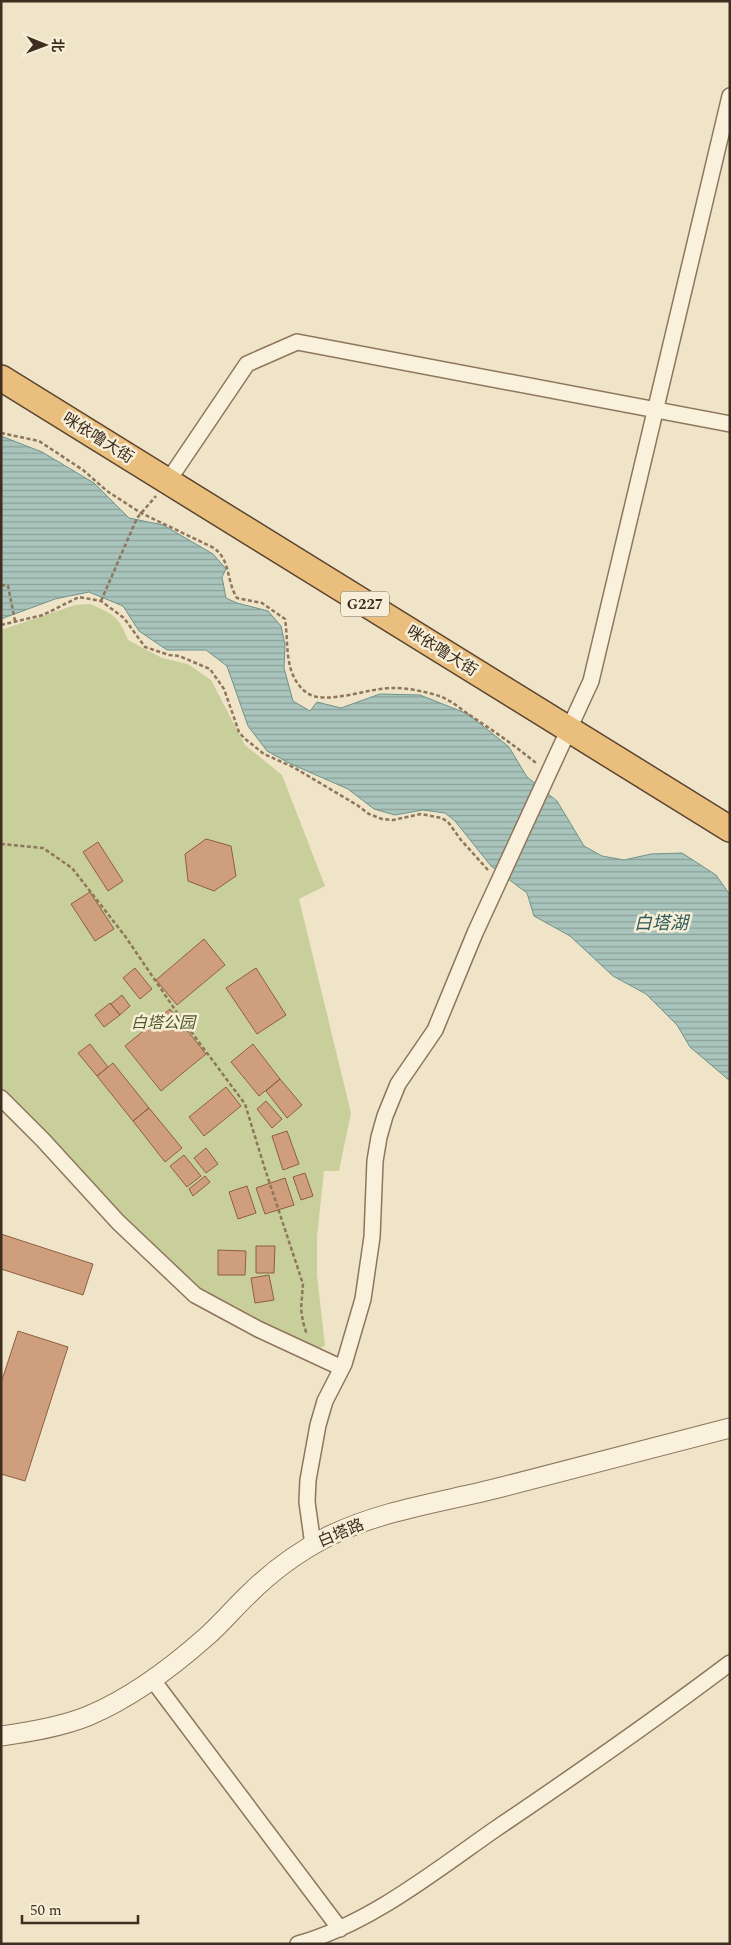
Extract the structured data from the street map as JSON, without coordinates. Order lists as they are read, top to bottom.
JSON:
{
  "streets": {
    "highway": ["咪依噜大街", "G227"],
    "street": ["白塔路"]
  },
  "water": ["白塔湖"],
  "parks": ["白塔公园"],
  "scale_bar": "50 m",
  "north": "right"
}
